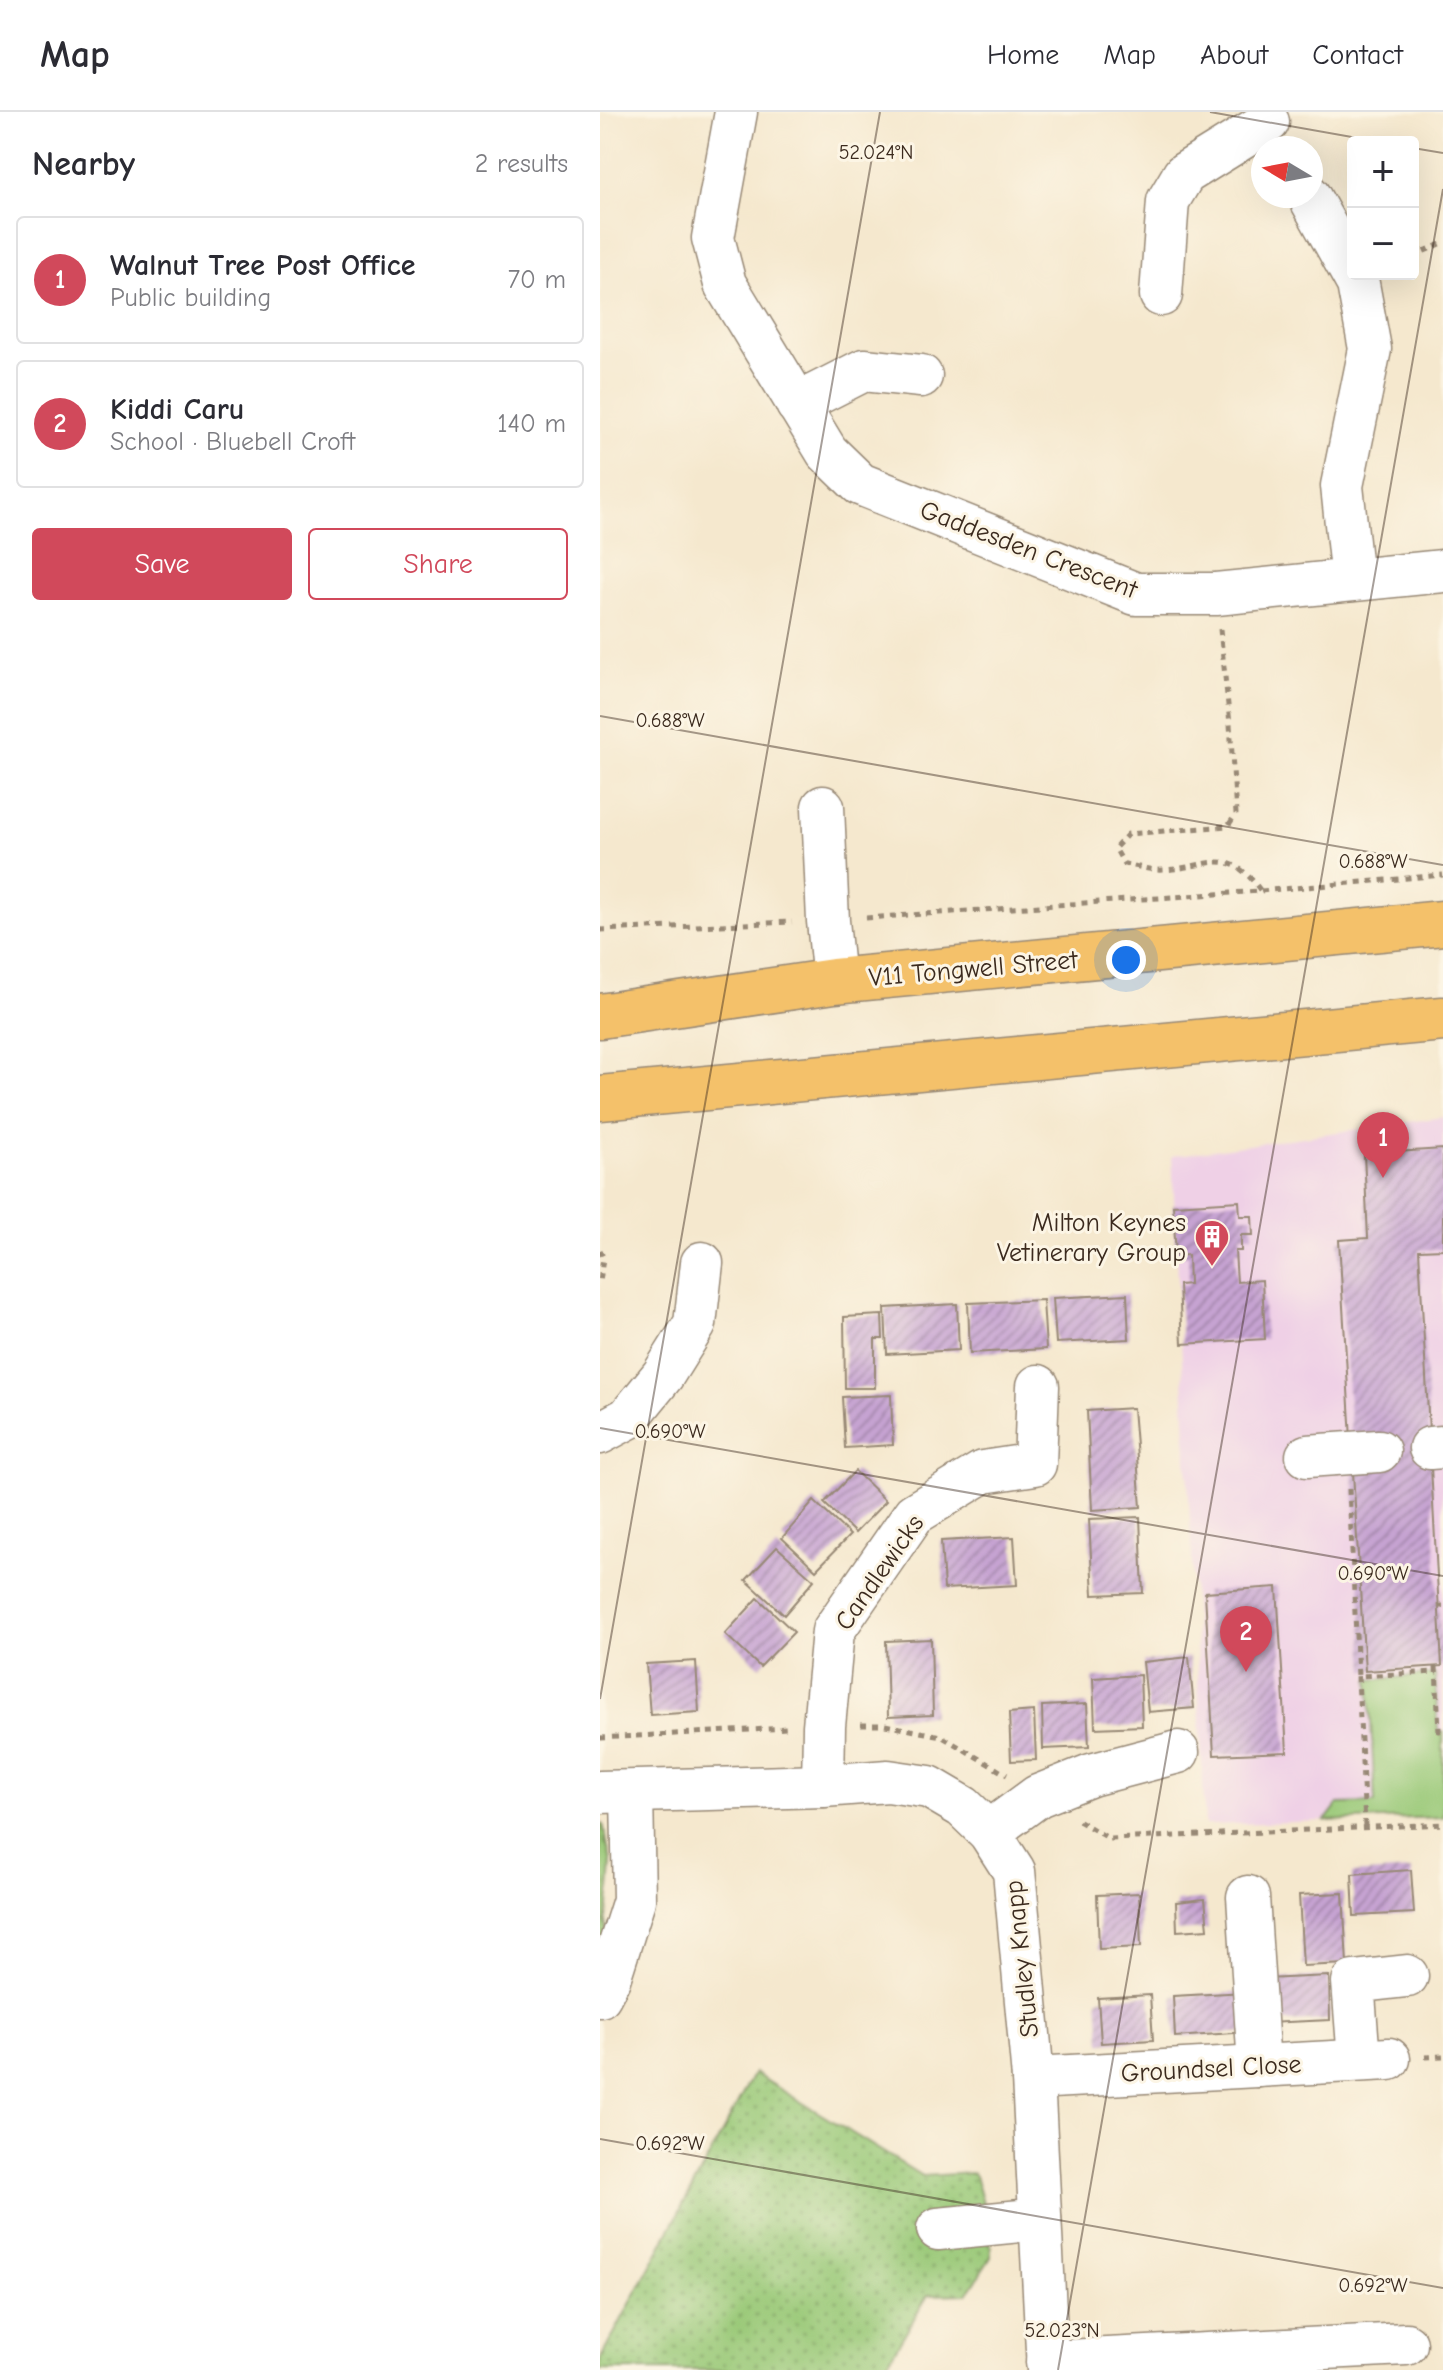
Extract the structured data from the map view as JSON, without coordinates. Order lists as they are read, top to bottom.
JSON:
{
  "streets": {
    "highway": ["V11 Tongwell Street"],
    "street": [
      "Gaddesden Crescent",
      "Candlewicks",
      "Studley Knapp",
      "Groundsel Close"
    ]
  },
  "crossings": [
    ["Candlewicks", "Studley Knapp"],
    ["Studley Knapp", "Groundsel Close"]
  ],
  "places": {
    "building": ["Milton Keynes Vetinerary Group"]
  },
  "north": "left",
  "page": {
    "header": "Map",
    "nav": [
      "Home",
      "Map",
      "About",
      "Contact"
    ],
    "heading": ["Nearby", "2 results"],
    "map_buttons": ["+", "−"],
    "list": [
      {
        "mark": "1",
        "name": "Walnut Tree Post Office",
        "note": "Public building",
        "value": "70 m"
      },
      {
        "mark": "2",
        "name": "Kiddi Caru",
        "note": "School · Bluebell Croft",
        "value": "140 m"
      }
    ],
    "buttons": ["Save", "Share"],
    "pins": ["1", "2"]
  },
  "coordinates": [
    "52.024°N",
    "0.688°W",
    "0.690°W",
    "0.692°W",
    "52.023°N"
  ]
}
